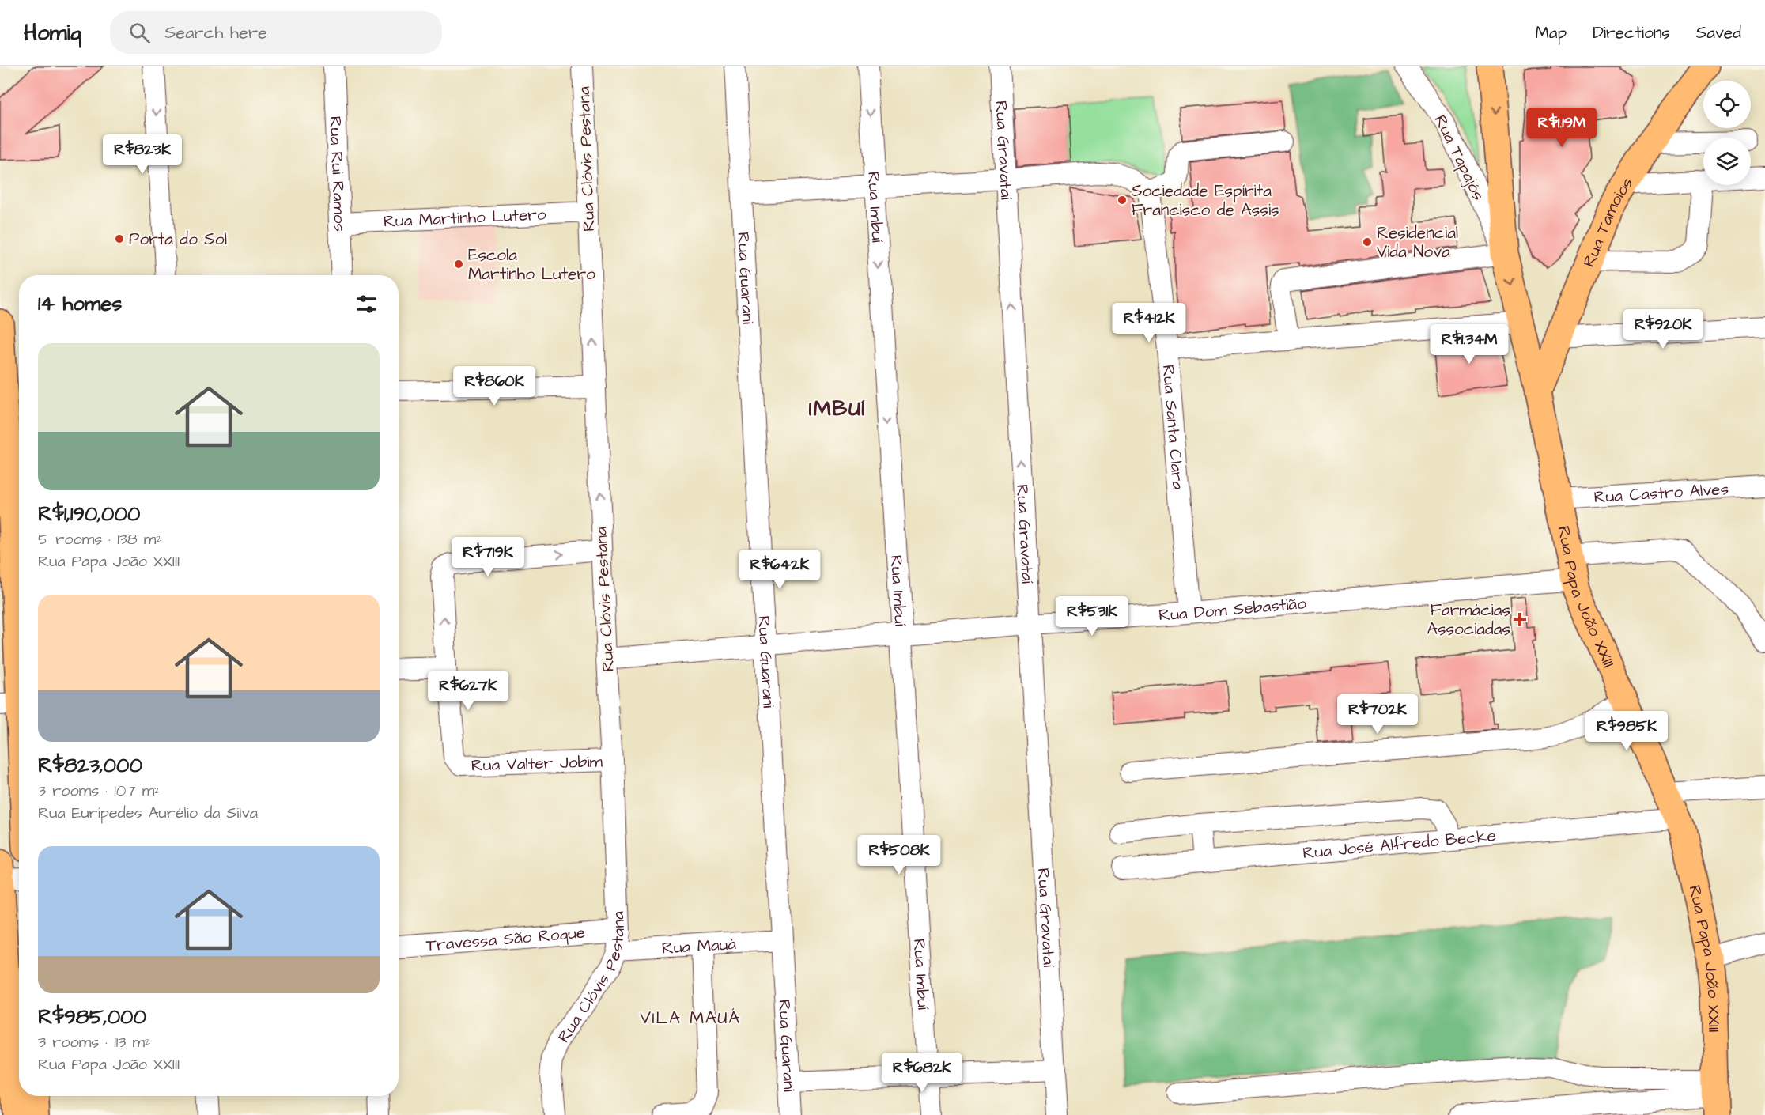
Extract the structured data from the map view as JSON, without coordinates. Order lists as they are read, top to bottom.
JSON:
{
  "streets": {
    "main road": ["Rua Tamoios", "Rua Papa João XXIII"],
    "street": [
      "Rua Gravataí",
      "Rua Tapajós",
      "Rua Clóvis Pestana",
      "Rua Rui Ramos",
      "Rua Imbuí",
      "Rua Martinho Lutero",
      "Rua Guarani",
      "Rua Santa Clara",
      "Rua Castro Alves",
      "Rua Dom Sebastião",
      "Rua Valter Jobim",
      "Rua José Alfredo Becke",
      "Travessa São Roque",
      "Rua Mauá"
    ]
  },
  "crossings": [
    ["Rua Gravataí", "Rua Dom Sebastião"],
    ["Rua Tapajós", "Rua Papa João XXIII"],
    ["Rua Clóvis Pestana", "Rua Martinho Lutero"],
    ["Rua Clóvis Pestana", "Rua Dom Sebastião"],
    ["Rua Clóvis Pestana", "Rua Valter Jobim"],
    ["Rua Clóvis Pestana", "Travessa São Roque"],
    ["Rua Clóvis Pestana", "Rua Mauá"],
    ["Rua Rui Ramos", "Rua Martinho Lutero"],
    ["Rua Imbuí", "Rua Dom Sebastião"],
    ["Rua Tamoios", "Rua Papa João XXIII"],
    ["Rua Guarani", "Rua Dom Sebastião"],
    ["Rua Guarani", "Rua Mauá"],
    ["Rua Santa Clara", "Rua Dom Sebastião"],
    ["Rua Castro Alves", "Rua Papa João XXIII"],
    ["Rua Papa João XXIII", "Rua Dom Sebastião"],
    ["Rua Papa João XXIII", "Rua José Alfredo Becke"]
  ],
  "one_way": ["Rua Gravataí", "Rua Imbuí"],
  "districts": ["IMBUÍ", "VILA MAUÁ"],
  "places": {
    "other": [
      "Sociedade Espírita Francisco de Assis",
      "Porta do Sol",
      "Residencial Vida Nova",
      "Escola Martinho Lutero"
    ],
    "health": ["Farmácias Associadas"]
  },
  "page": {
    "header": "Homiq",
    "search": "Search here",
    "nav": ["Map", "Directions", "Saved"],
    "price": [
      "R$1.19M",
      "R$823K",
      "R$412K",
      "R$920K",
      "R$1.34M",
      "R$860K",
      "R$719K",
      "R$642K",
      "R$531K",
      "R$627K",
      "R$702K",
      "R$985K",
      "R$508K",
      "R$682K"
    ],
    "heading": "14 homes",
    "list": [
      {
        "name": "R$1,190,000",
        "note": "5 rooms · 138 m² · Rua Papa João XXIII"
      },
      {
        "name": "R$823,000",
        "note": "3 rooms · 107 m² · Rua Eurípedes Aurélio da Silva"
      },
      {
        "name": "R$985,000",
        "note": "3 rooms · 113 m² · Rua Papa João XXIII"
      }
    ]
  }
}
